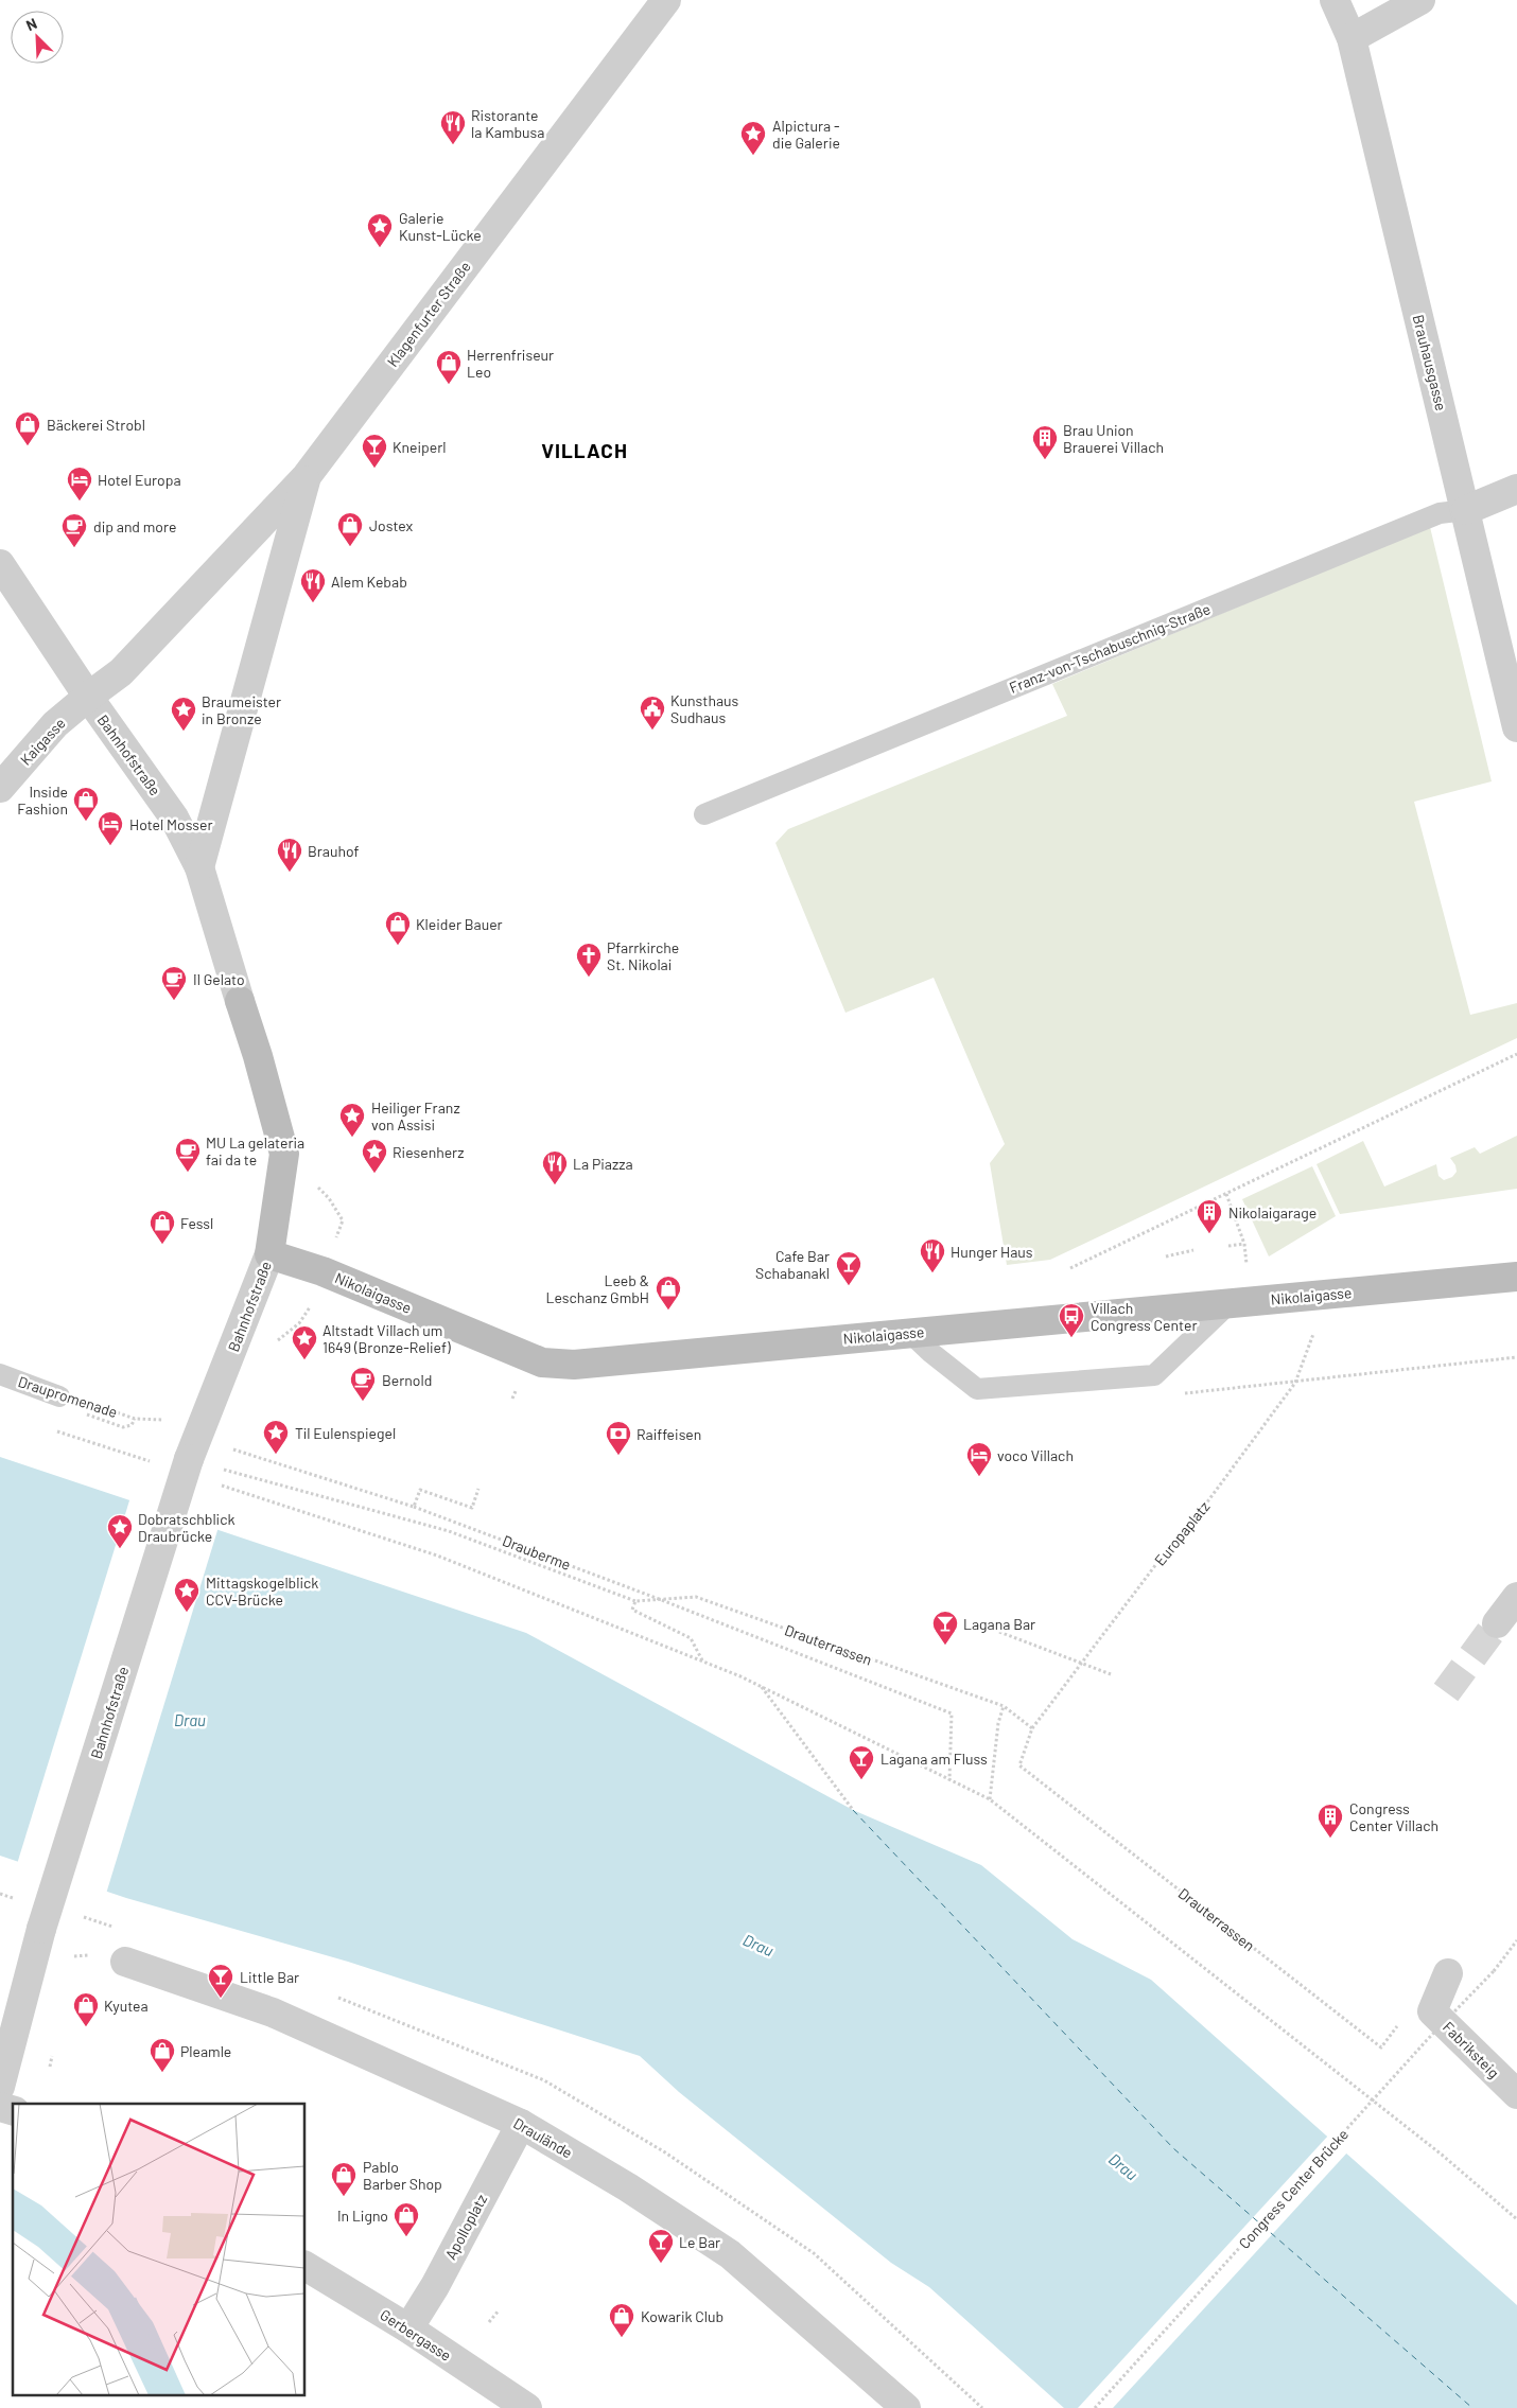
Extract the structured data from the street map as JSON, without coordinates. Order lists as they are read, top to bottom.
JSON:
{
  "streets": {
    "street": [
      "Klagenfurter Straße",
      "Brauhausgasse",
      "Franz-von-Tschabuschnig-Straße",
      "Kaigasse",
      "Bahnhofstraße",
      "Nikolaigasse",
      "Fabriksteig",
      "Draulände",
      "Apolloplatz",
      "Gerbergasse"
    ],
    "lane": ["Draupromenade"],
    "path": [
      "Europaplatz",
      "Drauberme",
      "Drauterrassen",
      "Congress Center Brücke"
    ]
  },
  "crossings": [
    ["Klagenfurter Straße", "Kaigasse"],
    ["Klagenfurter Straße", "Bahnhofstraße"],
    ["Brauhausgasse", "Franz-von-Tschabuschnig-Straße"],
    ["Kaigasse", "Bahnhofstraße"],
    ["Bahnhofstraße", "Nikolaigasse"],
    ["Nikolaigasse", "Europaplatz"],
    ["Europaplatz", "Drauterrassen"],
    ["Drauberme", "Drauterrassen"],
    ["Drauterrassen", "Fabriksteig"],
    ["Draulände", "Apolloplatz"],
    ["Apolloplatz", "Gerbergasse"]
  ],
  "districts": ["VILLACH"],
  "water": ["Drau"],
  "places": {
    "restaurant": [
      "Ristorante la Kambusa",
      "Alem Kebab",
      "Brauhof",
      "La Piazza",
      "Hunger Haus"
    ],
    "place": [
      "Alpictura - die Galerie",
      "Galerie Kunst-Lücke",
      "Braumeister in Bronze",
      "Heiliger Franz von Assisi",
      "Riesenherz",
      "Altstadt Villach um 1649 (Bronze-Relief)",
      "Til Eulenspiegel",
      "Dobratschblick Draubrücke",
      "Mittagskogelblick CCV-Brücke"
    ],
    "shop": [
      "Herrenfriseur Leo",
      "Bäckerei Strobl",
      "Jostex",
      "Inside Fashion",
      "Kleider Bauer",
      "Fessl",
      "Leeb & Leschanz GmbH",
      "Kyutea",
      "Pleamle",
      "Pablo Barber Shop",
      "In Ligno",
      "Kowarik Club"
    ],
    "building": ["Brau Union Brauerei Villach", "Nikolaigarage", "Congress Center Villach"],
    "bar": [
      "Kneiperl",
      "Cafe Bar Schabanakl",
      "Lagana Bar",
      "Lagana am Fluss",
      "Little Bar",
      "Le Bar"
    ],
    "hotel": ["Hotel Europa", "Hotel Mosser", "voco Villach"],
    "cafe": [
      "dip and more",
      "Il Gelato",
      "MU La gelateria fai da te",
      "Bernold"
    ],
    "public building": ["Kunsthaus Sudhaus"],
    "church": ["Pfarrkirche St. Nikolai"],
    "bus stop": ["Villach Congress Center"],
    "bank": ["Raiffeisen"]
  },
  "north": "top left"
}
